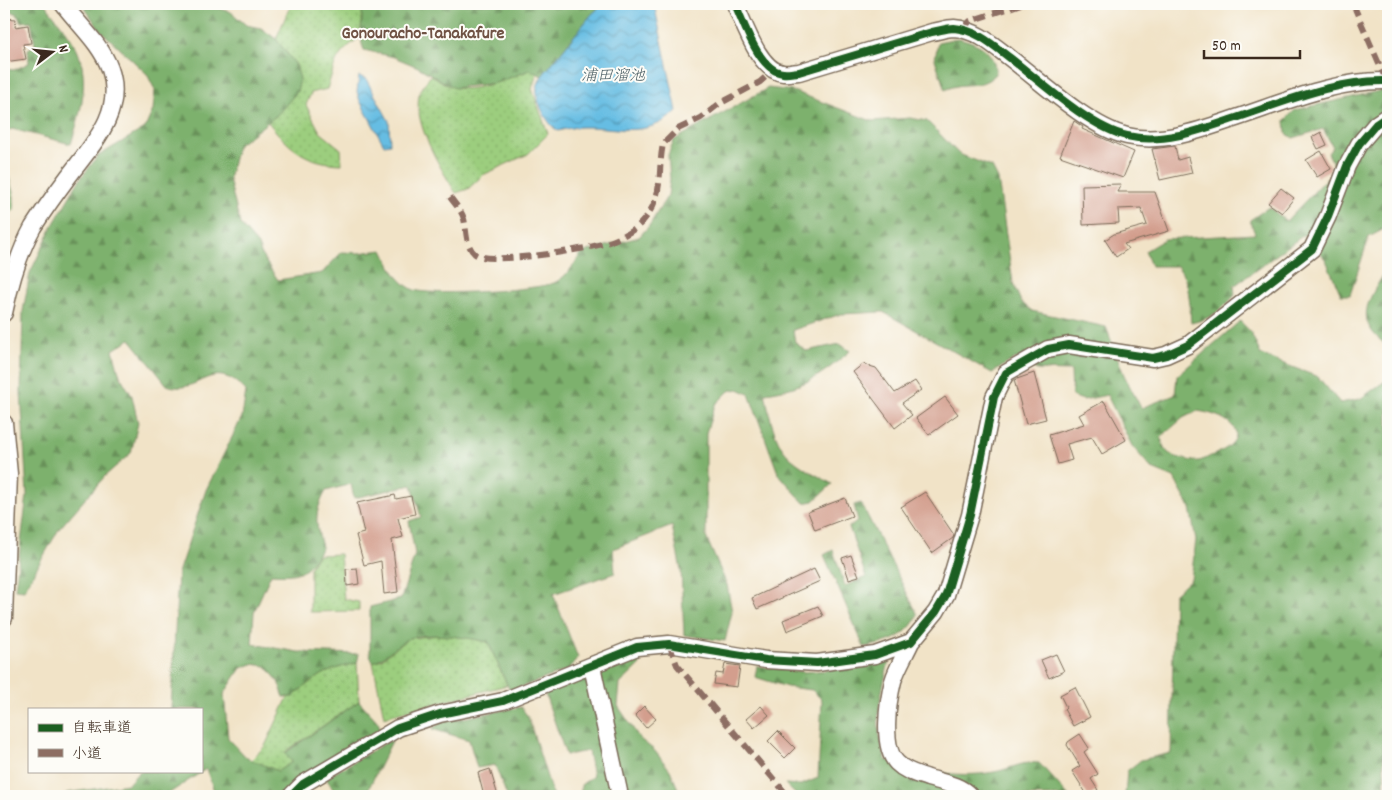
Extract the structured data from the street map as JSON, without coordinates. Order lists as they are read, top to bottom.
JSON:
{
  "districts": ["Gonouracho-Tanakafure"],
  "water": ["浦田溜池"],
  "legend": ["自転車道", "小道"],
  "scale_bar": "50 m",
  "north": "right"
}
